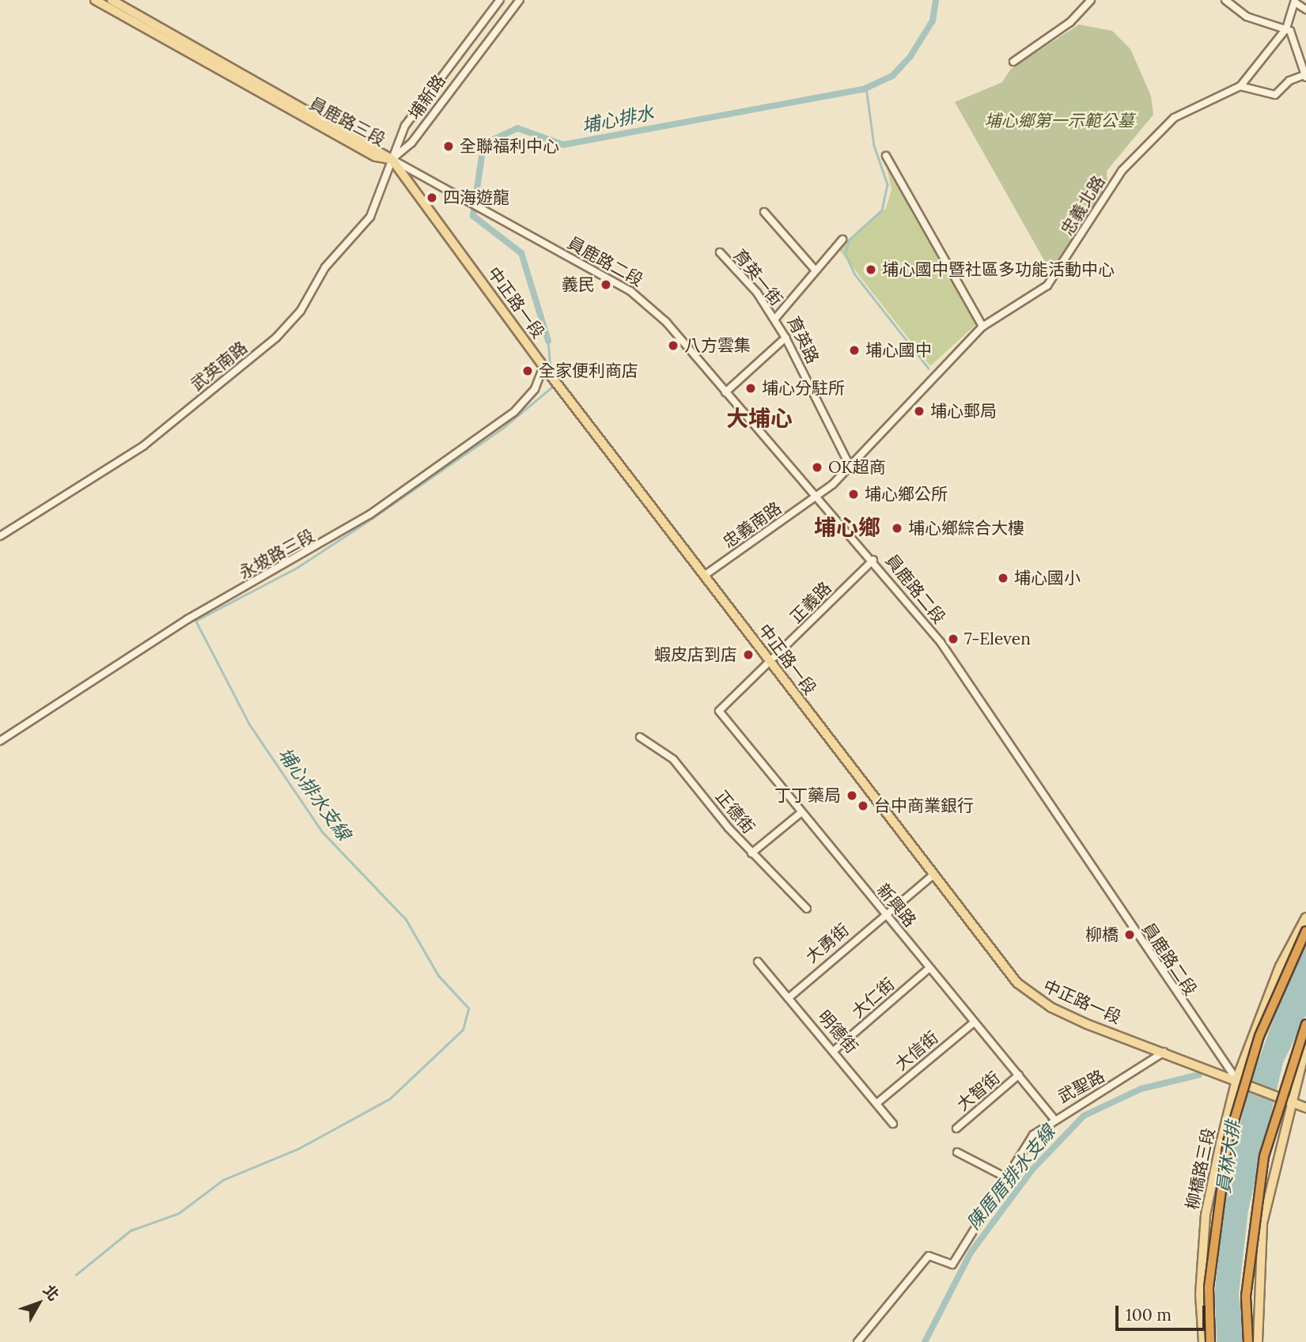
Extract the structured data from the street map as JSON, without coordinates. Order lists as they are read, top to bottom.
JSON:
{
  "streets": {
    "main road": ["員鹿路三段", "中正路一段", "柳橋路三段"],
    "street": [
      "埔新路",
      "忠義北路",
      "員鹿路二段",
      "育英一街",
      "育英路",
      "武英南路",
      "忠義南路",
      "永坡路三段",
      "正義路",
      "正德街",
      "新興路",
      "大勇街",
      "大仁街",
      "明德街",
      "大信街",
      "武聖路",
      "大智街"
    ]
  },
  "crossings": [
    ["埔新路", "員鹿路三段"],
    ["埔新路", "員鹿路二段"],
    ["埔新路", "中正路一段"],
    ["埔新路", "武英南路"],
    ["員鹿路三段", "員鹿路二段"],
    ["員鹿路三段", "中正路一段"],
    ["員鹿路三段", "武英南路"],
    ["忠義北路", "員鹿路二段"],
    ["忠義北路", "育英路"],
    ["忠義北路", "忠義南路"],
    ["員鹿路二段", "中正路一段"],
    ["員鹿路二段", "武英南路"],
    ["員鹿路二段", "忠義南路"],
    ["員鹿路二段", "正義路"],
    ["員鹿路二段", "柳橋路三段"],
    ["育英一街", "育英路"],
    ["中正路一段", "武英南路"],
    ["中正路一段", "忠義南路"],
    ["中正路一段", "永坡路三段"],
    ["中正路一段", "正義路"],
    ["中正路一段", "大勇街"],
    ["中正路一段", "武聖路"],
    ["中正路一段", "柳橋路三段"],
    ["正義路", "新興路"],
    ["新興路", "大勇街"],
    ["新興路", "大仁街"],
    ["新興路", "大信街"],
    ["新興路", "武聖路"],
    ["新興路", "大智街"],
    ["大勇街", "明德街"],
    ["大仁街", "明德街"],
    ["明德街", "大信街"]
  ],
  "districts": ["大埔心", "埔心鄉"],
  "water": [
    "埔心排水",
    "埔心排水支線",
    "員林大排",
    "陳厝厝排水支線"
  ],
  "parks": ["埔心鄉第一示範公墓"],
  "places": [
    "全聯福利中心",
    "四海遊龍",
    "埔心國中暨社區多功能活動中心",
    "義民",
    "八方雲集",
    "埔心國中",
    "全家便利商店",
    "埔心分駐所",
    "埔心郵局",
    "OK超商",
    "埔心鄉公所",
    "埔心鄉綜合大樓",
    "埔心國小",
    "7-Eleven",
    "蝦皮店到店",
    "丁丁藥局",
    "台中商業銀行",
    "柳橋"
  ],
  "scale_bar": "100 m",
  "north": "top right"
}
